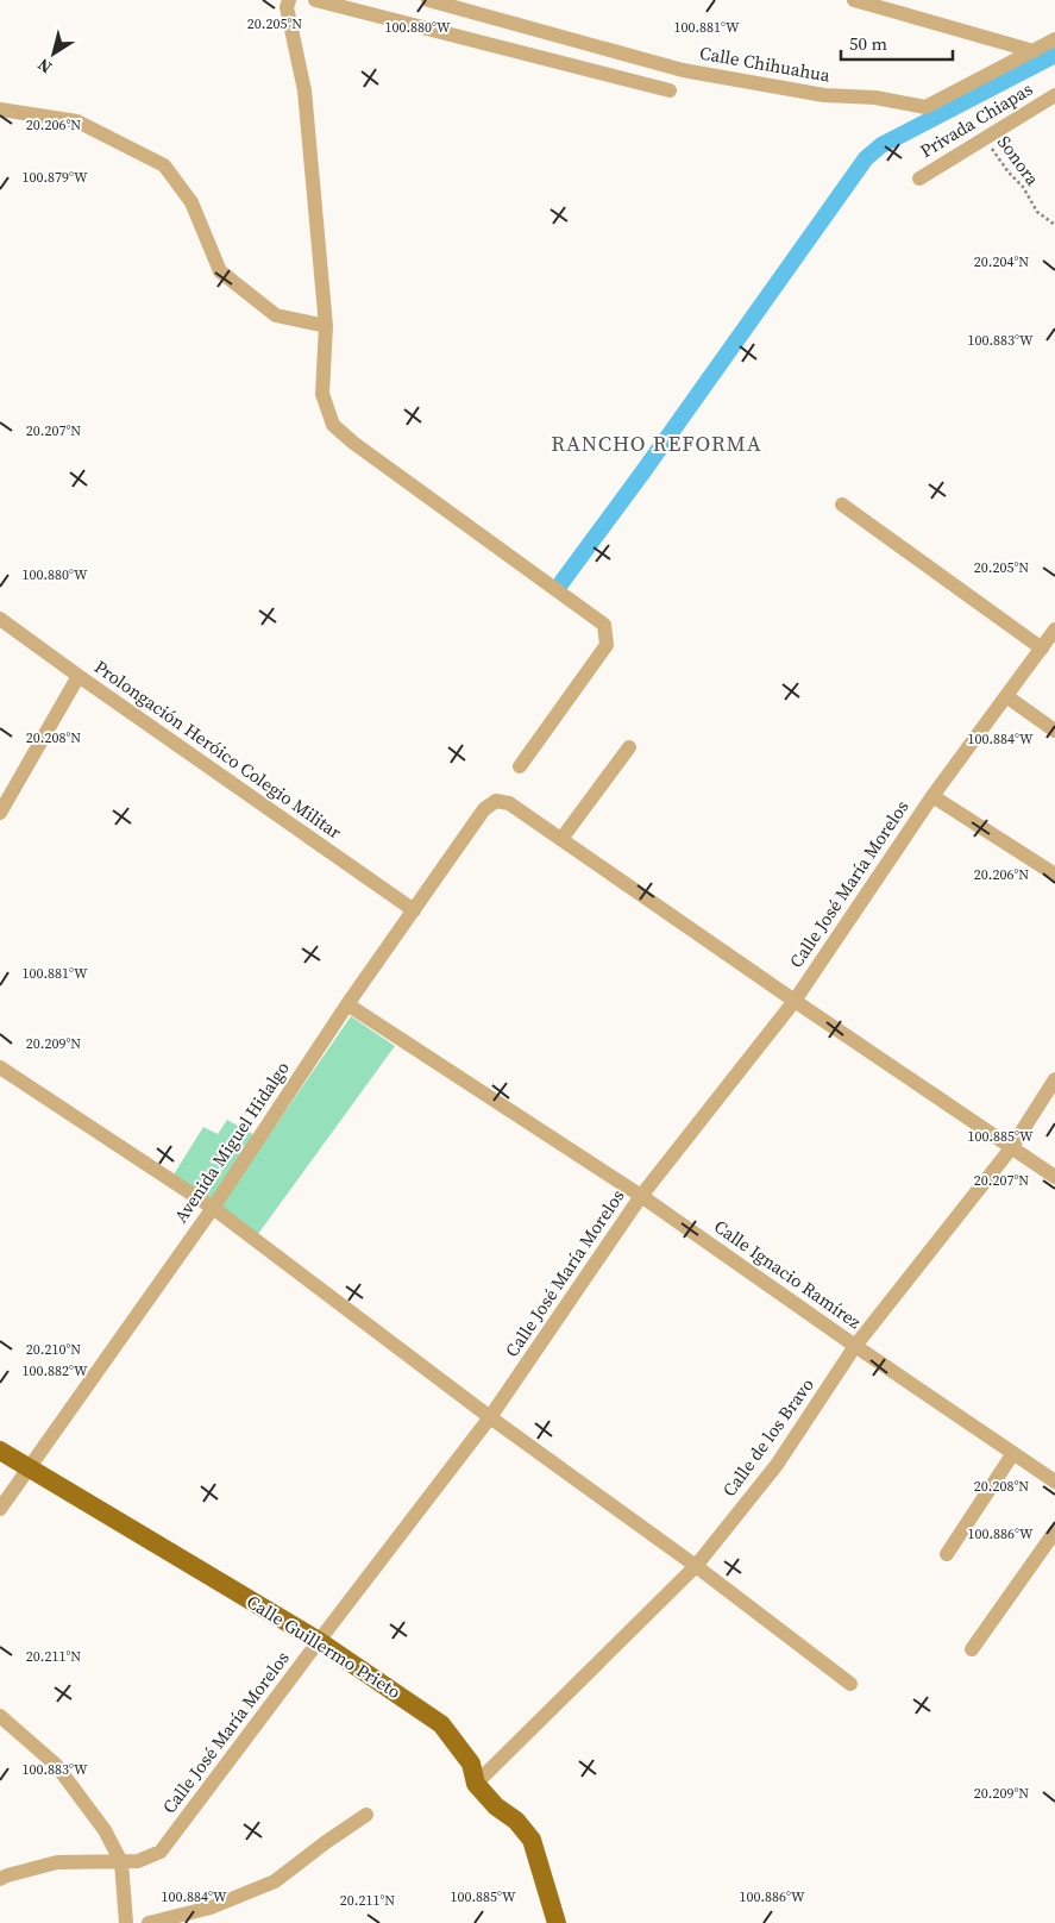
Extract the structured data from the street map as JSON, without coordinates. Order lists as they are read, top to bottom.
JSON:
{
  "streets": {
    "main road": ["Calle Guillermo Prieto"],
    "street": [
      "Calle Chihuahua",
      "Privada Chiapas",
      "Prolongación Heróico Colegio Militar",
      "Calle José María Morelos",
      "Avenida Miguel Hidalgo",
      "Calle Ignacio Ramírez",
      "Calle de los Bravo"
    ],
    "path": ["Sonora"]
  },
  "crossings": [
    ["Privada Chiapas", "Sonora"],
    ["Prolongación Heróico Colegio Militar", "Avenida Miguel Hidalgo"],
    ["Calle José María Morelos", "Calle Ignacio Ramírez"],
    ["Calle José María Morelos", "Calle Guillermo Prieto"],
    ["Avenida Miguel Hidalgo", "Calle Ignacio Ramírez"],
    ["Avenida Miguel Hidalgo", "Calle Guillermo Prieto"],
    ["Calle Ignacio Ramírez", "Calle de los Bravo"],
    ["Calle de los Bravo", "Calle Guillermo Prieto"]
  ],
  "districts": ["RANCHO REFORMA"],
  "scale_bar": "50 m",
  "north": "bottom left",
  "coordinates": [
    "20.205°N",
    "100.880°W",
    "100.881°W",
    "20.206°N",
    "100.879°W",
    "20.204°N",
    "100.883°W",
    "20.207°N",
    "20.208°N",
    "100.884°W",
    "20.209°N",
    "100.885°W",
    "20.210°N",
    "100.882°W",
    "100.886°W",
    "20.211°N"
  ]
}
